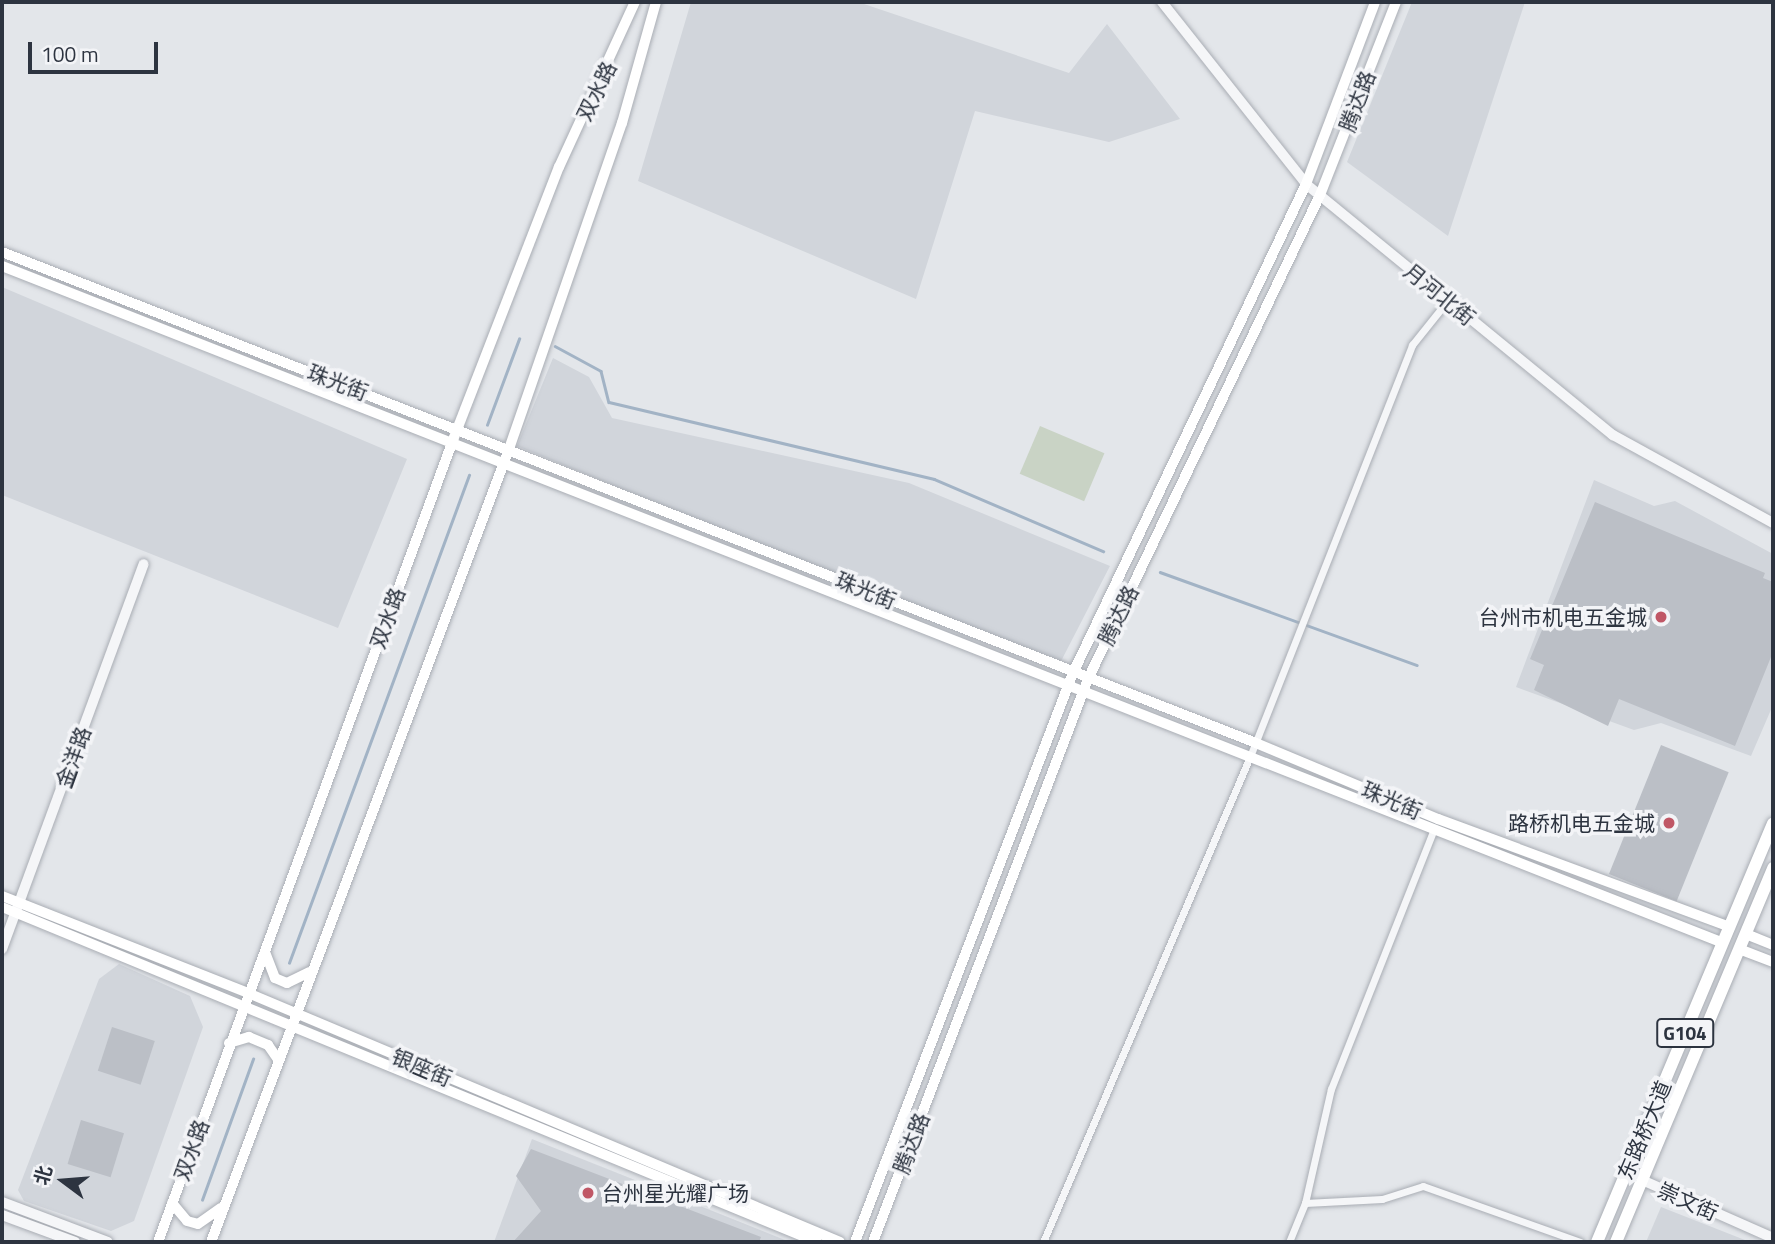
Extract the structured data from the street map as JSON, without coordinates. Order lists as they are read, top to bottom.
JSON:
{
  "streets": {
    "main road": [
      "双水路",
      "腾达路",
      "珠光街",
      "G104",
      "银座街",
      "东路桥大道"
    ],
    "street": ["月河北街", "金洋路", "崇文街"]
  },
  "crossings": [
    ["双水路", "珠光街"],
    ["双水路", "银座街"],
    ["腾达路", "月河北街"],
    ["腾达路", "珠光街"],
    ["珠光街", "东路桥大道"],
    ["金洋路", "银座街"],
    ["东路桥大道", "崇文街"]
  ],
  "places": ["台州市机电五金城", "路桥机电五金城", "台州星光耀广场"],
  "scale_bar": "100 m",
  "north": "left"
}
